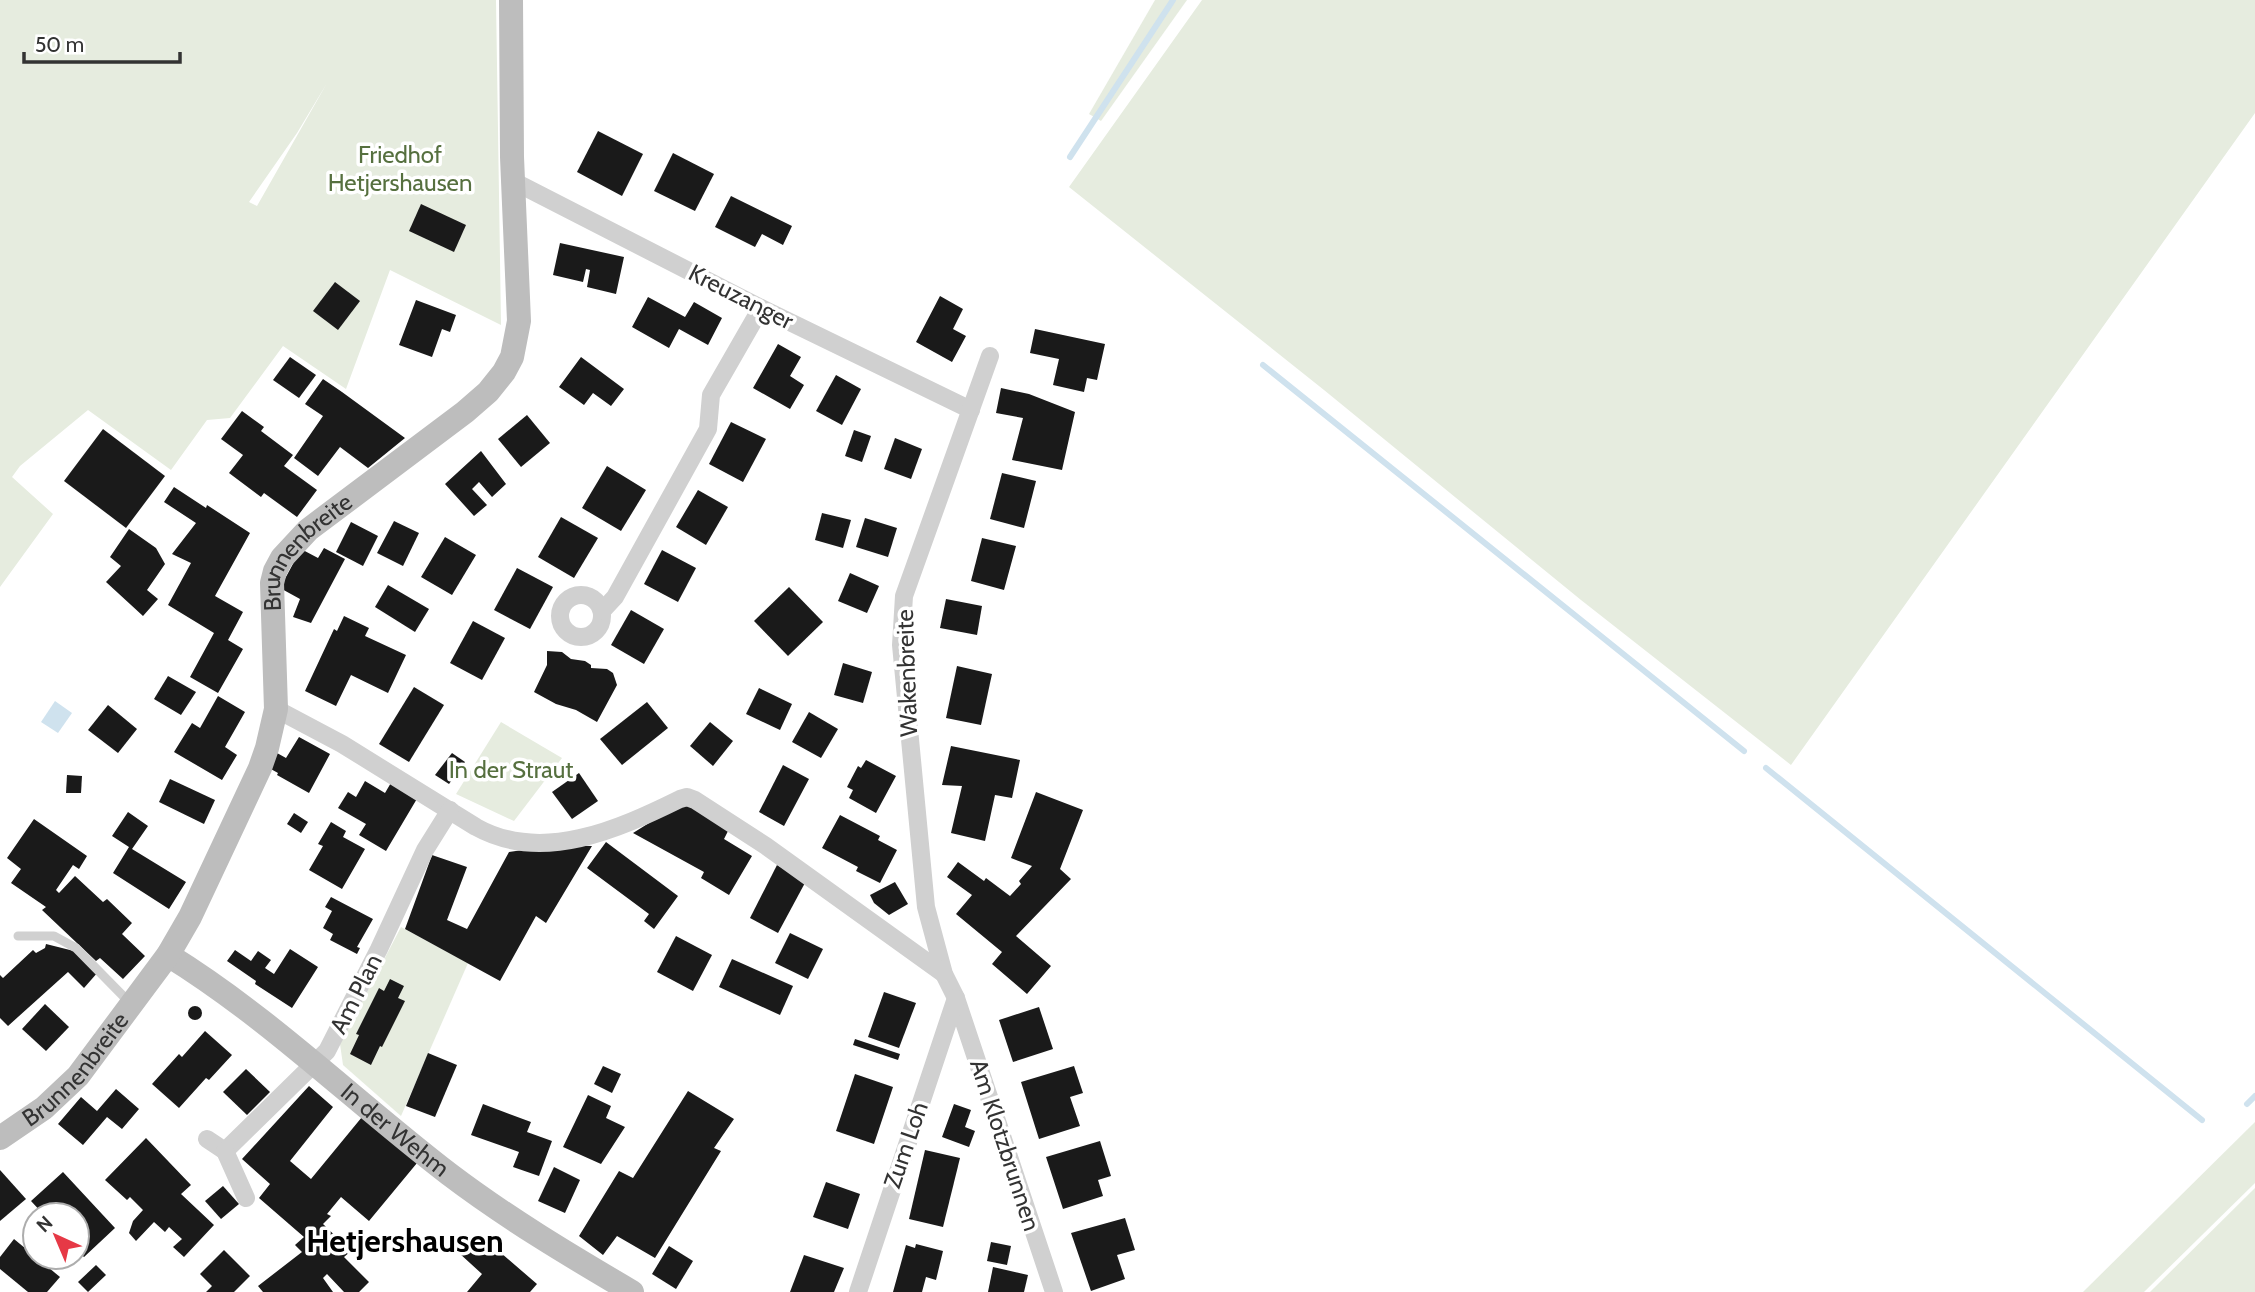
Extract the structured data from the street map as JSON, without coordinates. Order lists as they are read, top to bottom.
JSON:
{
  "streets": {
    "street": [
      "Kreuzanger",
      "Brunnenbreite",
      "Wakenbreite",
      "Am Plan",
      "In der Wehm",
      "Zum Loh",
      "Am Klotzbrunnen"
    ]
  },
  "crossings": [
    ["Kreuzanger", "Brunnenbreite"],
    ["Kreuzanger", "Wakenbreite"],
    ["Brunnenbreite", "In der Wehm"],
    ["Wakenbreite", "Zum Loh"],
    ["Wakenbreite", "Am Klotzbrunnen"],
    ["Am Plan", "In der Wehm"],
    ["Zum Loh", "Am Klotzbrunnen"]
  ],
  "districts": ["Hetjershausen"],
  "parks": ["Friedhof Hetjershausen", "In der Straut"],
  "scale_bar": "50 m",
  "north": "top left"
}
